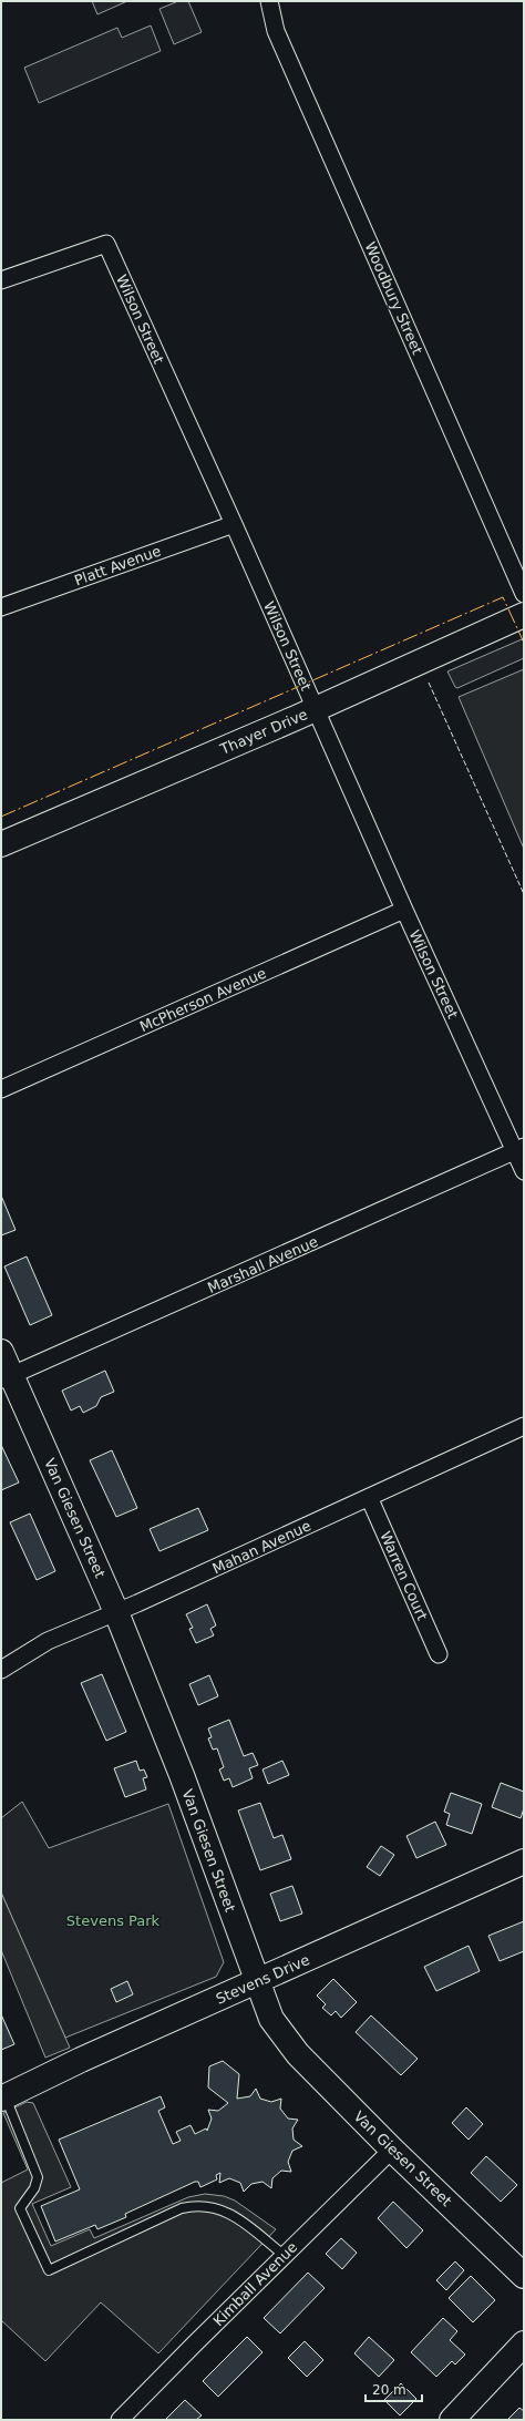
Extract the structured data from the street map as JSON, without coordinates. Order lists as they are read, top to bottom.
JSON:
{
  "streets": {
    "main road": ["Thayer Drive", "Van Giesen Street", "Stevens Drive"],
    "street": [
      "Woodbury Street",
      "Wilson Street",
      "Platt Avenue",
      "McPherson Avenue",
      "Marshall Avenue",
      "Mahan Avenue",
      "Warren Court",
      "Kimball Avenue"
    ]
  },
  "crossings": [
    ["Wilson Street", "Platt Avenue"],
    ["Wilson Street", "Thayer Drive"],
    ["Wilson Street", "McPherson Avenue"],
    ["Wilson Street", "Marshall Avenue"],
    ["Marshall Avenue", "Van Giesen Street"],
    ["Van Giesen Street", "Mahan Avenue"],
    ["Van Giesen Street", "Stevens Drive"],
    ["Van Giesen Street", "Kimball Avenue"],
    ["Mahan Avenue", "Warren Court"]
  ],
  "parks": ["Stevens Park"],
  "scale_bar": "20 m"
}
